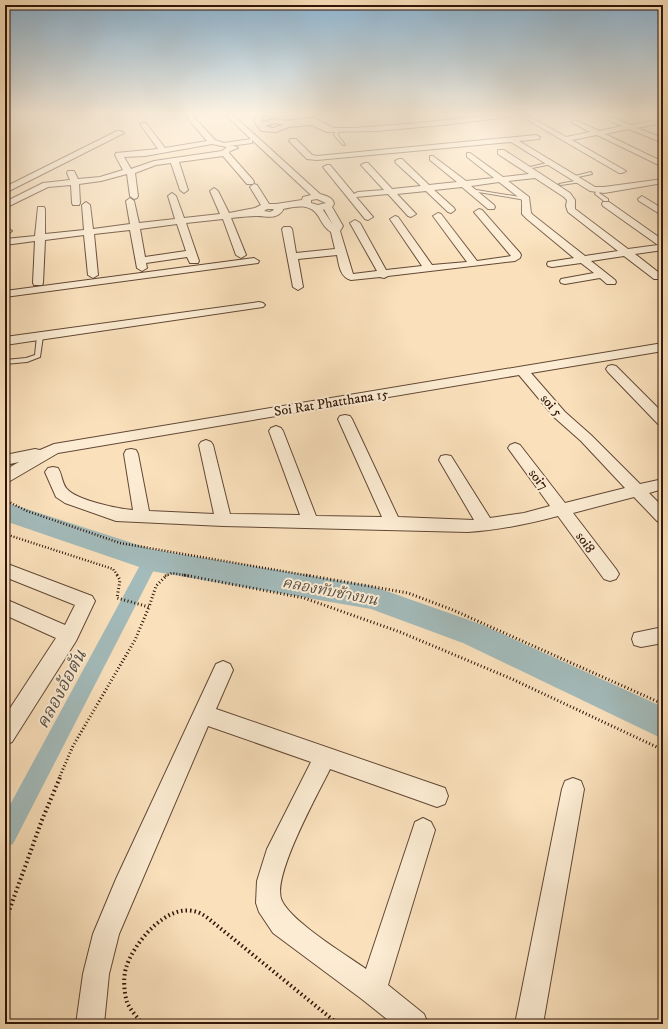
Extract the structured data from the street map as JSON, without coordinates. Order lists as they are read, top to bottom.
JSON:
{
  "streets": {
    "street": [
      "Soi Rat Phatthana 15",
      "soi 5",
      "soi7",
      "soi8"
    ]
  },
  "crossings": [
    ["Soi Rat Phatthana 15", "soi 5"],
    ["soi7", "soi8"]
  ],
  "water": ["คลองทับช้างบน", "คลองอ้อตัน"]
}
